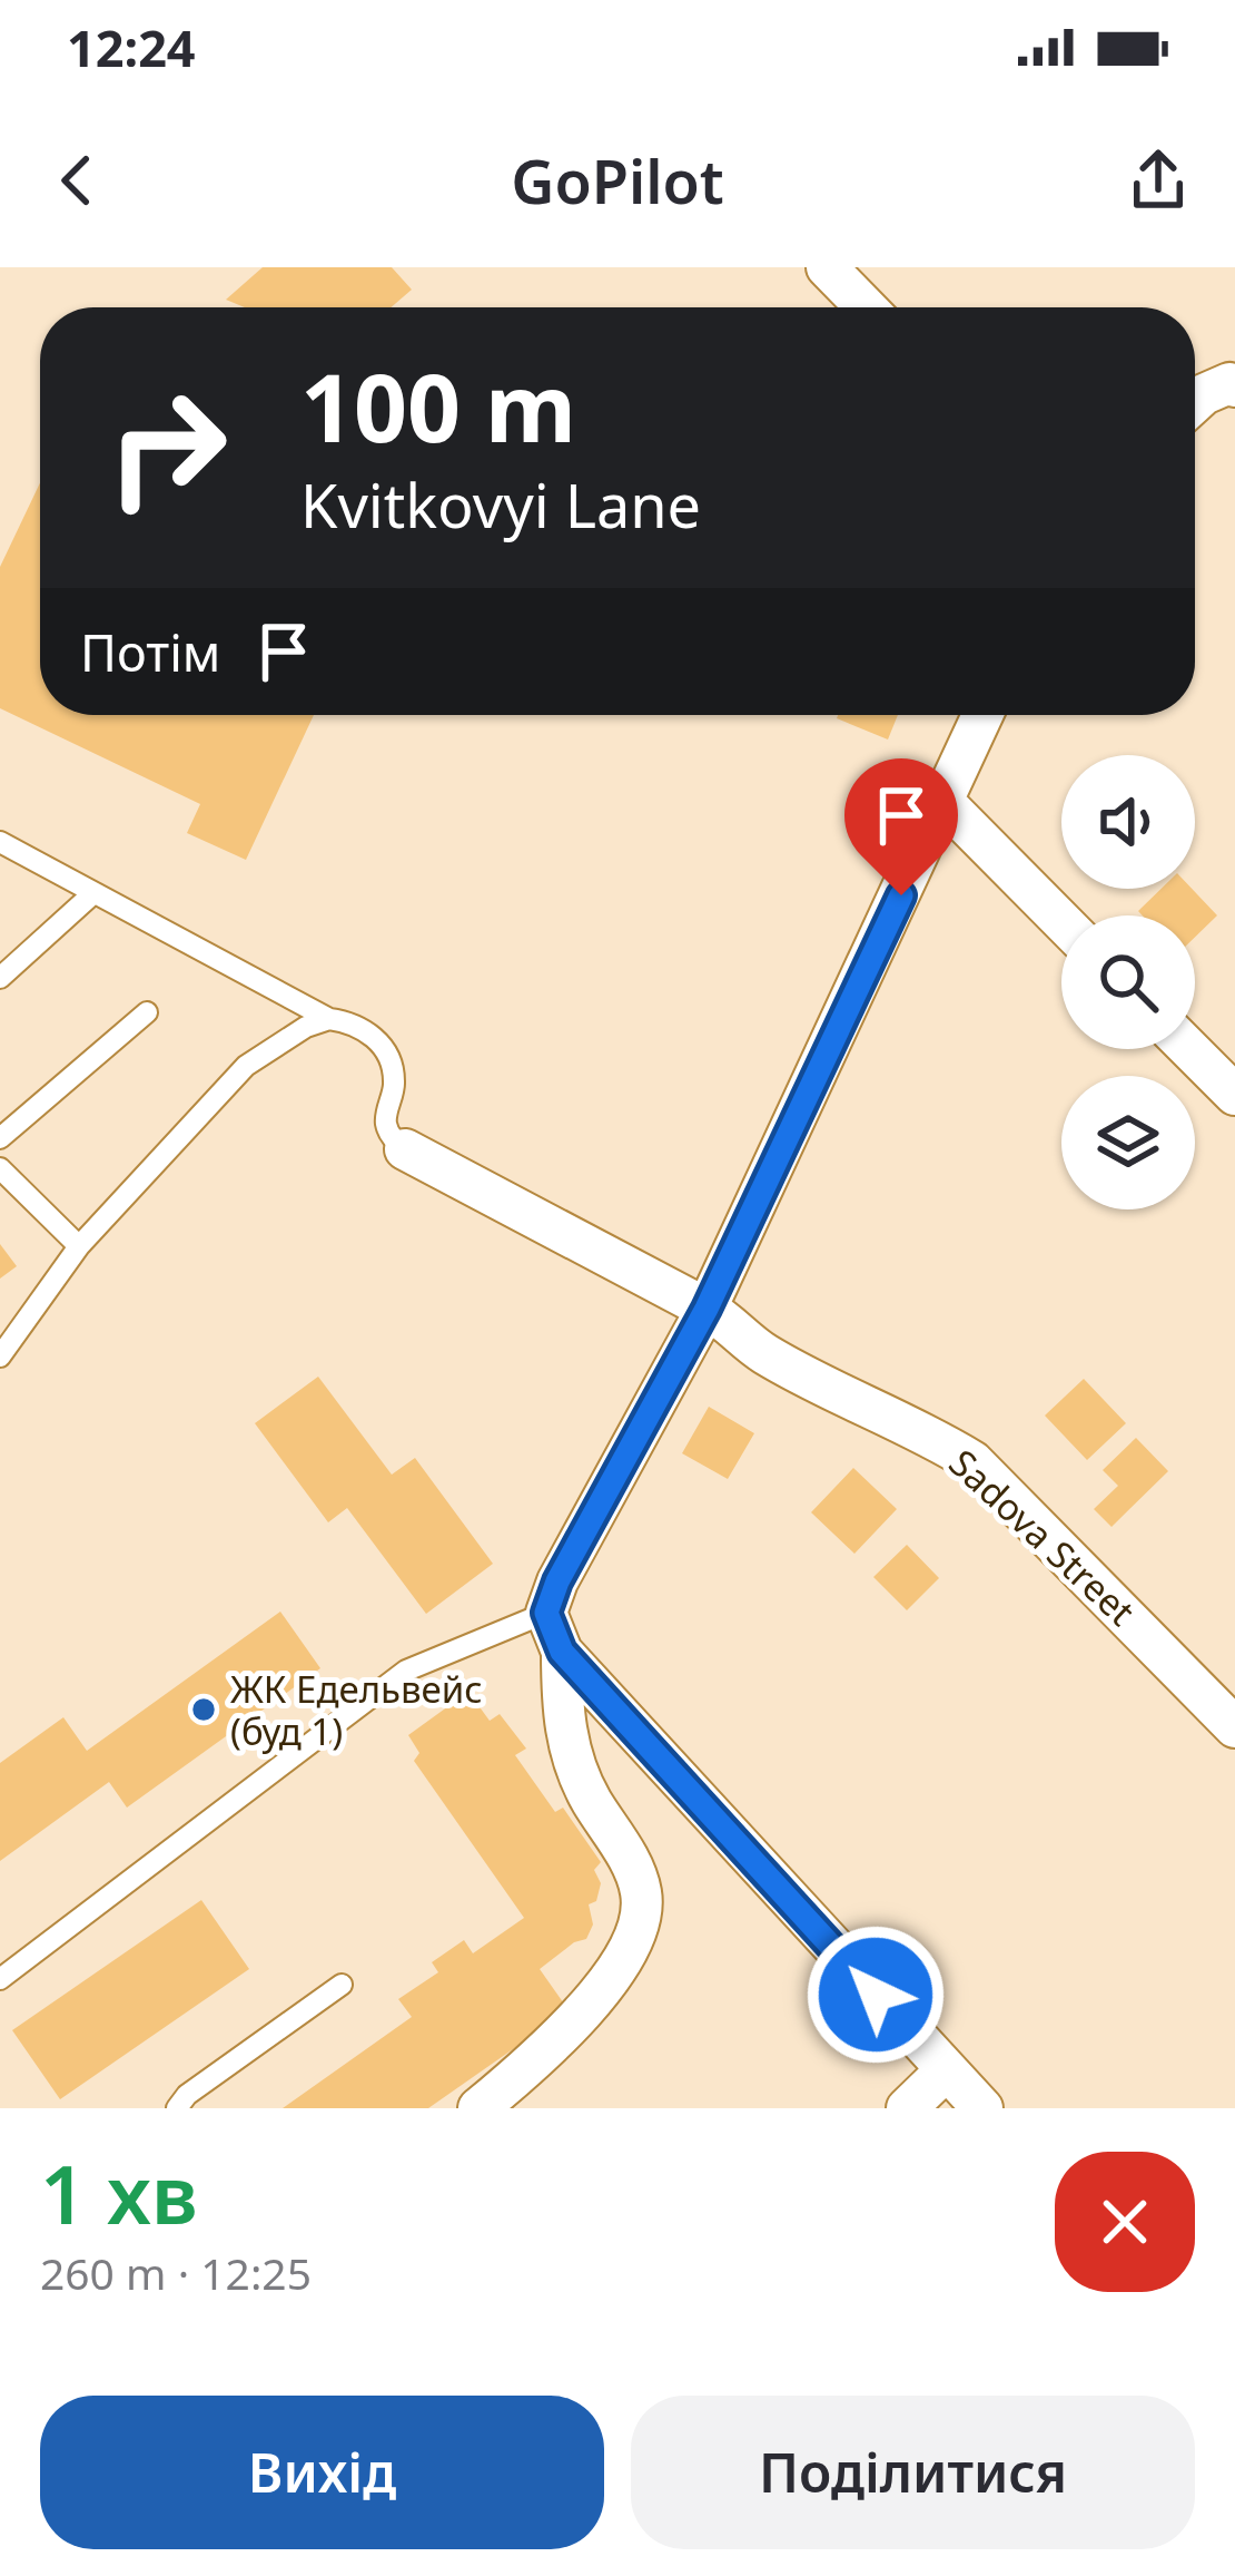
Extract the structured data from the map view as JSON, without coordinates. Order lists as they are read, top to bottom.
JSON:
{
  "streets": {
    "street": ["Sadova Street"]
  },
  "places": ["ЖК Едельвейс (буд 1)"],
  "page": {
    "status": "12:24",
    "header": "GoPilot",
    "turn": ["100 m", "Kvitkovyi Lane"],
    "then": "Потім",
    "heading": ["1 хв", "260 m · 12:25"],
    "buttons": ["Вихід", "Поділитися"]
  }
}
